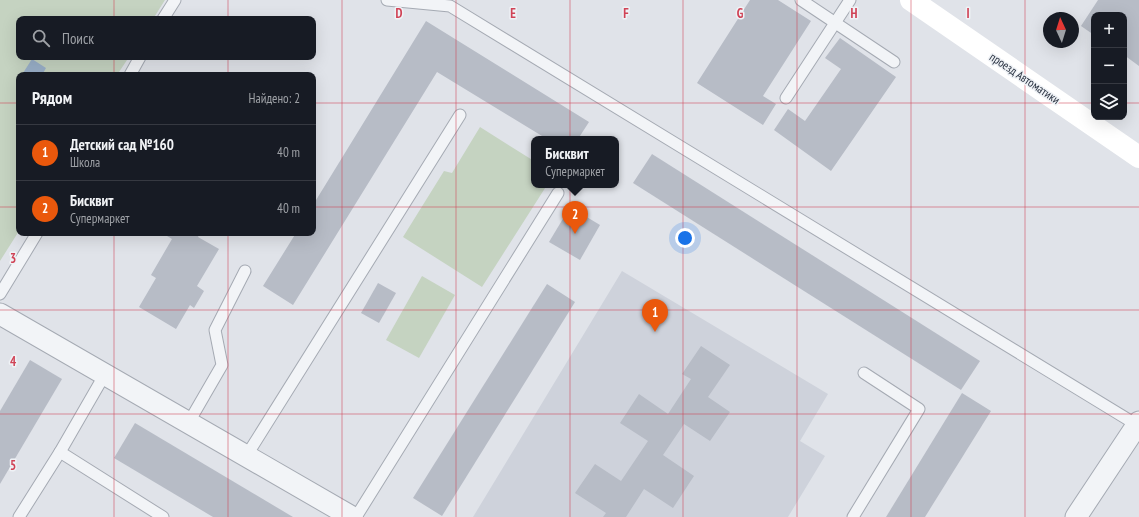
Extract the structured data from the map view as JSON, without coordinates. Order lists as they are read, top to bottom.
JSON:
{
  "streets": {
    "main road": ["проезд Автоматики"]
  },
  "north": "top",
  "page": {
    "map_buttons": ["+", "−"],
    "search": "Поиск",
    "heading": ["Рядом", "Найдено: 2"],
    "list": [
      {
        "mark": "1",
        "name": "Детский сад №160",
        "note": "Школа",
        "value": "40 m"
      },
      {
        "mark": "2",
        "name": "Бисквит",
        "note": "Супермаркет",
        "value": "40 m"
      }
    ],
    "popup": ["Бисквит", "Супермаркет"],
    "pins": ["2", "1"]
  },
  "grid": {
    "columns": [
      "D",
      "E",
      "F",
      "G",
      "H",
      "I"
    ],
    "rows": ["3", "4", "5"]
  }
}
